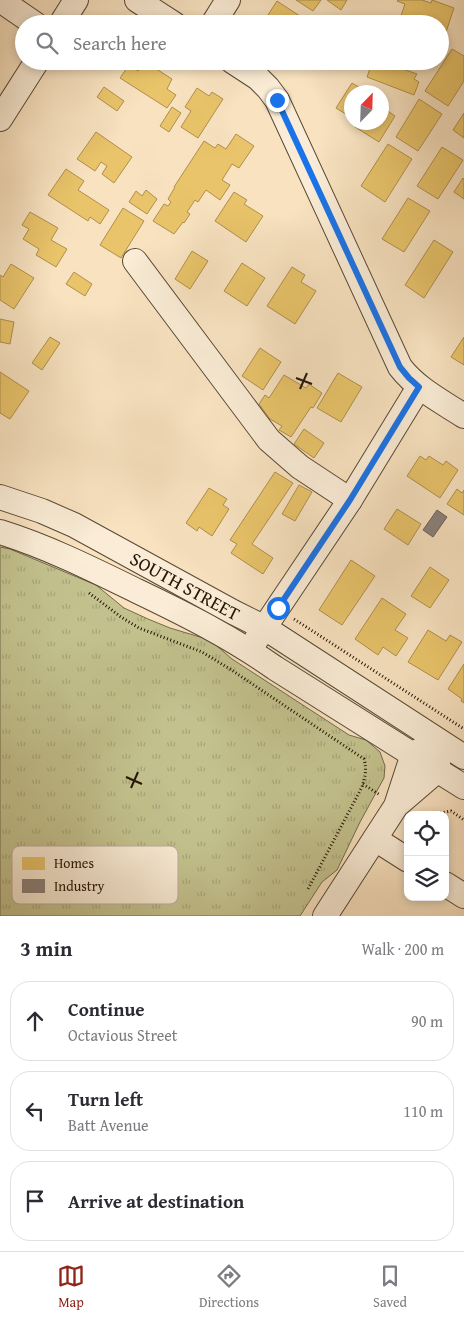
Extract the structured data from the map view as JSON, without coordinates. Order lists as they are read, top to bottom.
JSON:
{
  "streets": {
    "street": ["SOUTH STREET"]
  },
  "legend": ["Homes", "Industry"],
  "north": "top right",
  "page": {
    "search": "Search here",
    "heading": ["3 min", "Walk · 200 m"],
    "list": [
      ["Continue", "Octavious Street", "90 m"],
      ["Turn left", "Batt Avenue", "110 m"],
      "Arrive at destination"
    ],
    "nav": ["Map", "Directions", "Saved"]
  }
}
